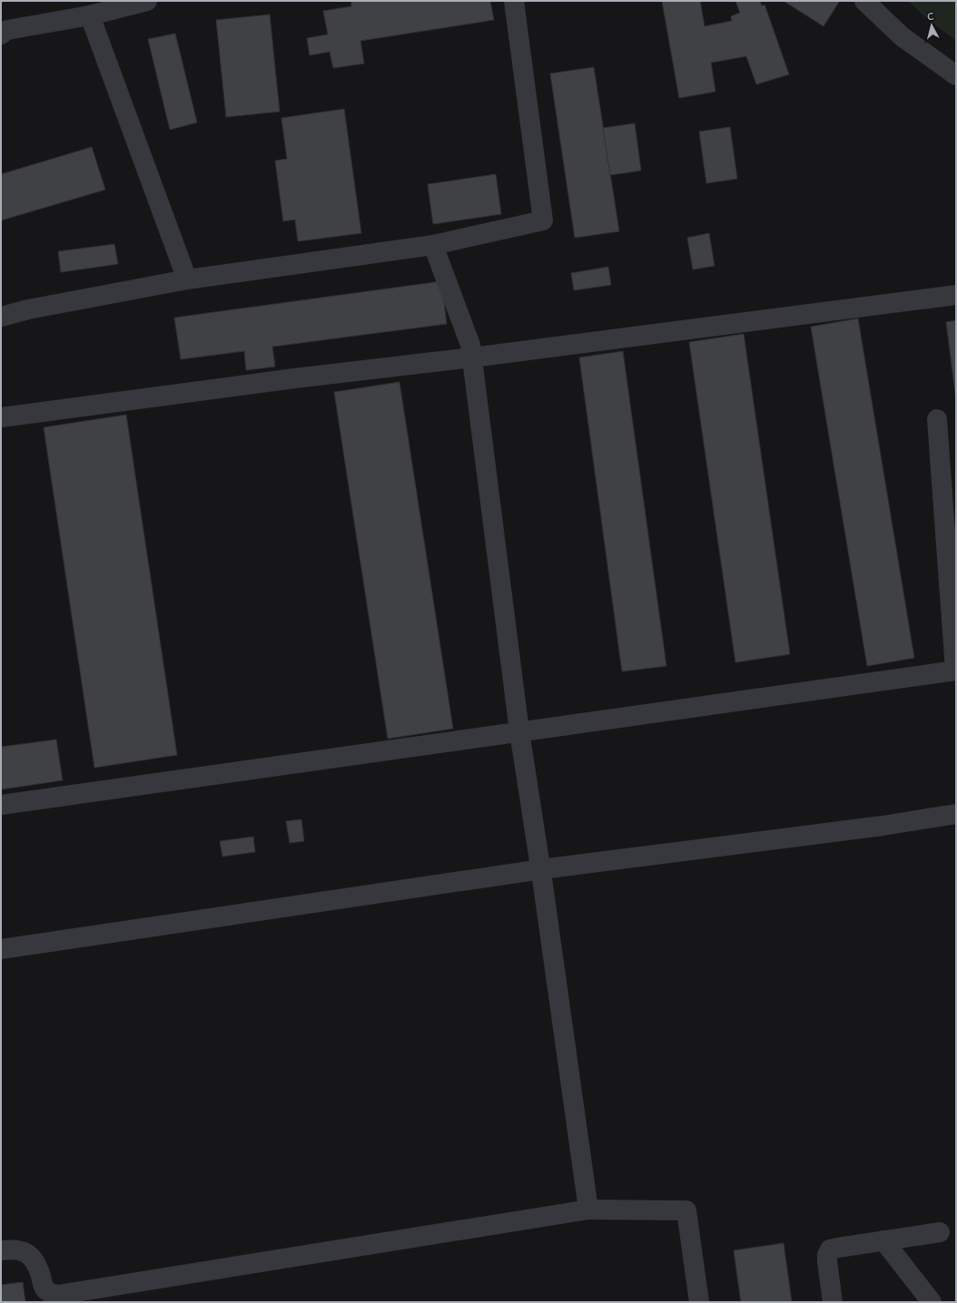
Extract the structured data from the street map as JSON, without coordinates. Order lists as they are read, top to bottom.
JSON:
{
  "north": "top"
}
